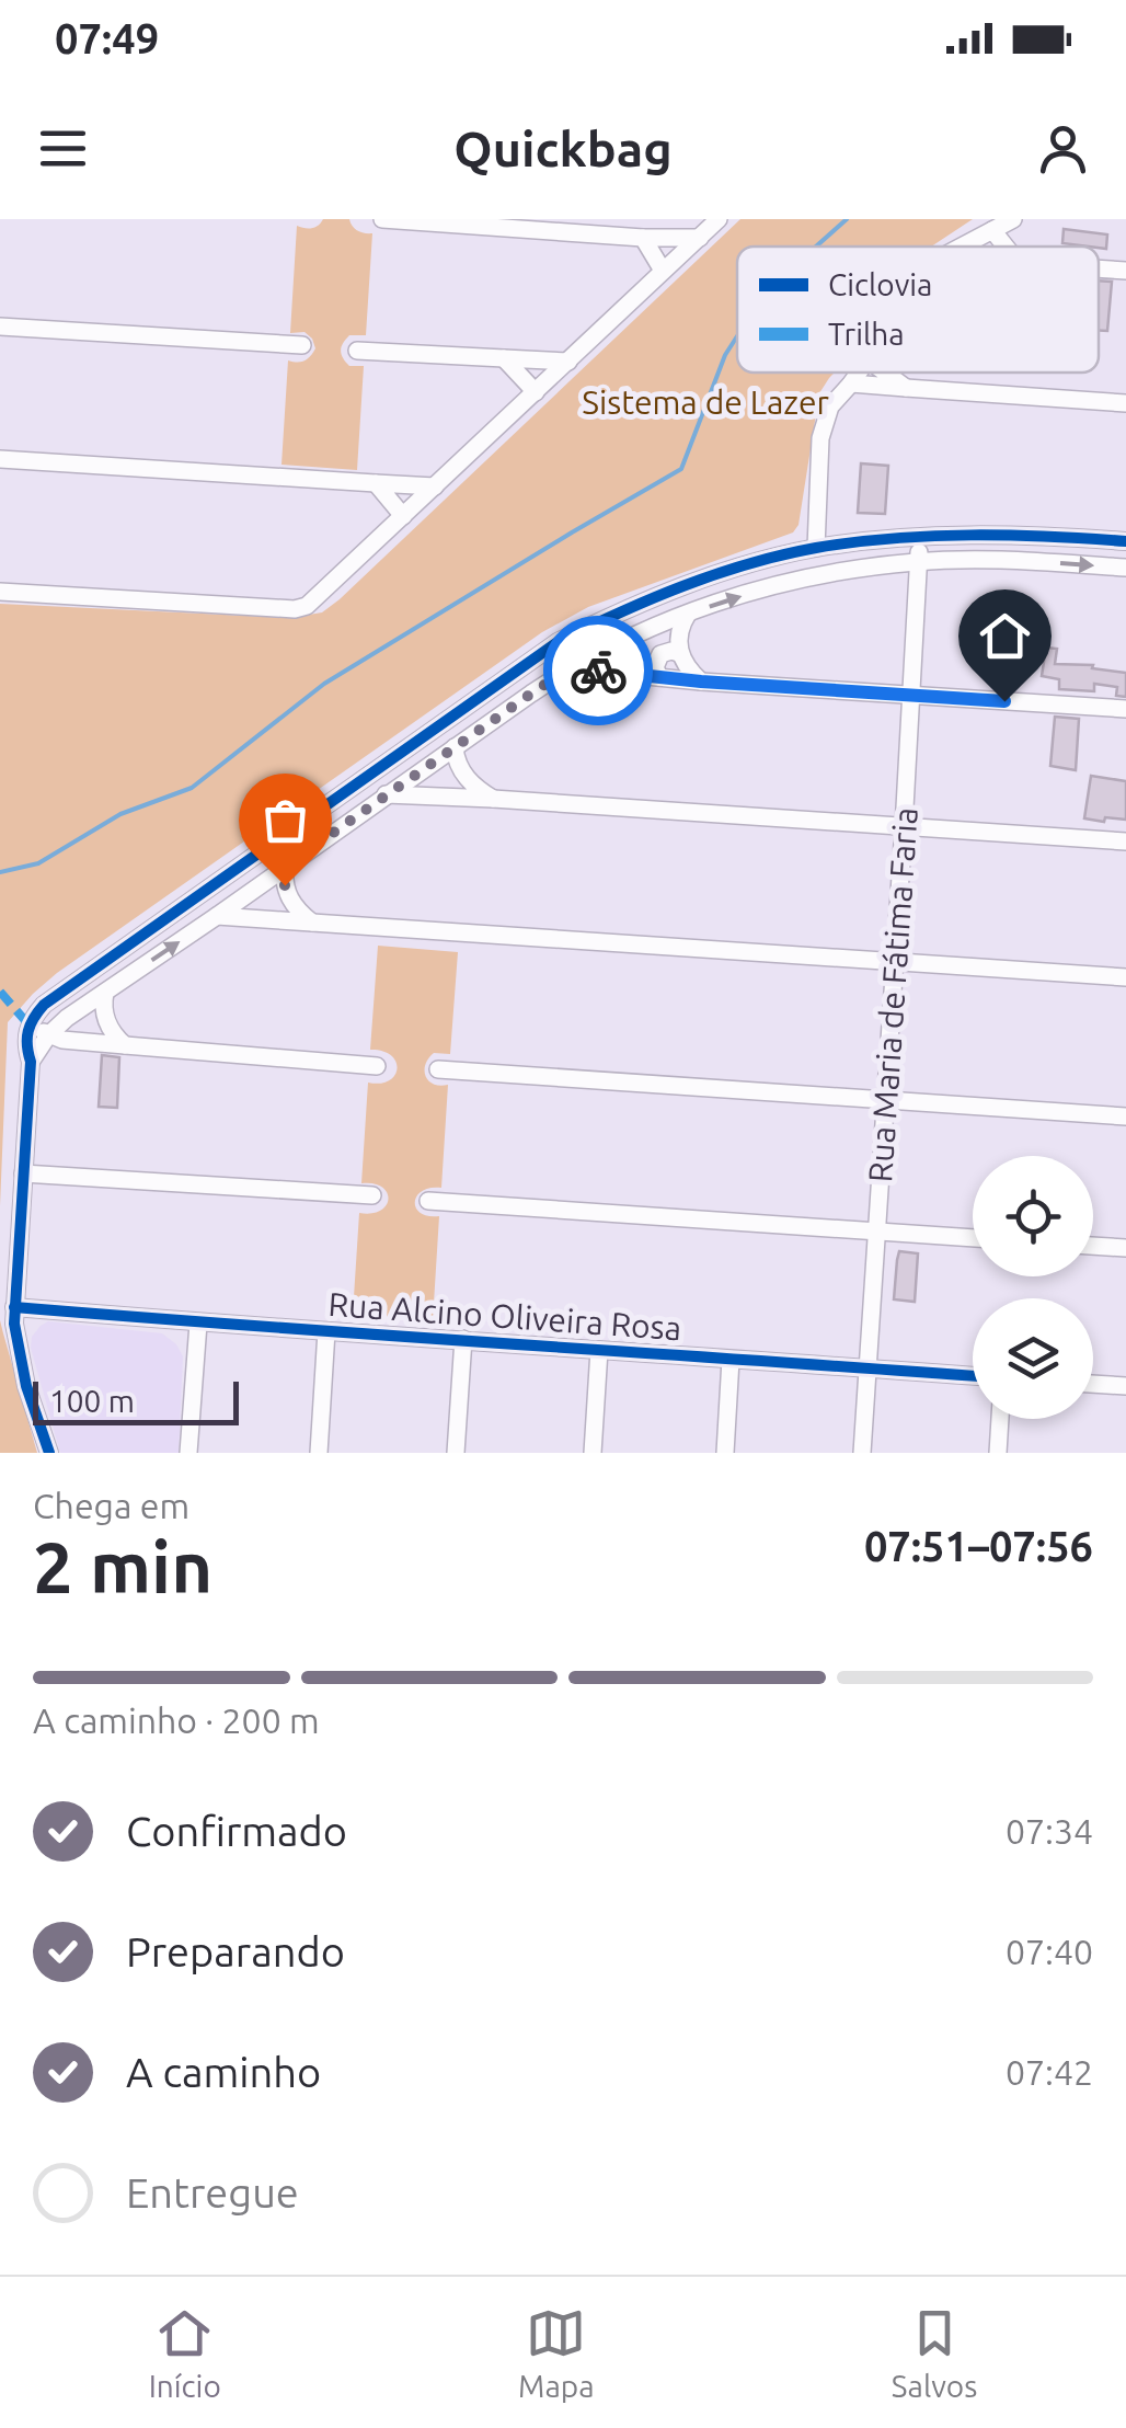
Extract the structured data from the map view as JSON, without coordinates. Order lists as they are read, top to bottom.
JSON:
{
  "streets": {
    "street": ["Rua Maria de Fátima Faria", "Rua Alcino Oliveira Rosa"]
  },
  "crossings": [
    ["Rua Maria de Fátima Faria", "Rua Alcino Oliveira Rosa"]
  ],
  "parks": ["Sistema de Lazer"],
  "legend": ["Ciclovia", "Trilha"],
  "scale_bar": "100 m",
  "page": {
    "status": "07:49",
    "header": "Quickbag",
    "scale": "100 m",
    "heading": ["2 min", "Chega em", "07:51–07:56"],
    "bar": "A caminho · 200 m",
    "list": [
      ["Confirmado", "07:34"],
      ["Preparando", "07:40"],
      ["A caminho", "07:42"],
      "Entregue"
    ],
    "tabs": ["Início", "Mapa", "Salvos"]
  }
}
